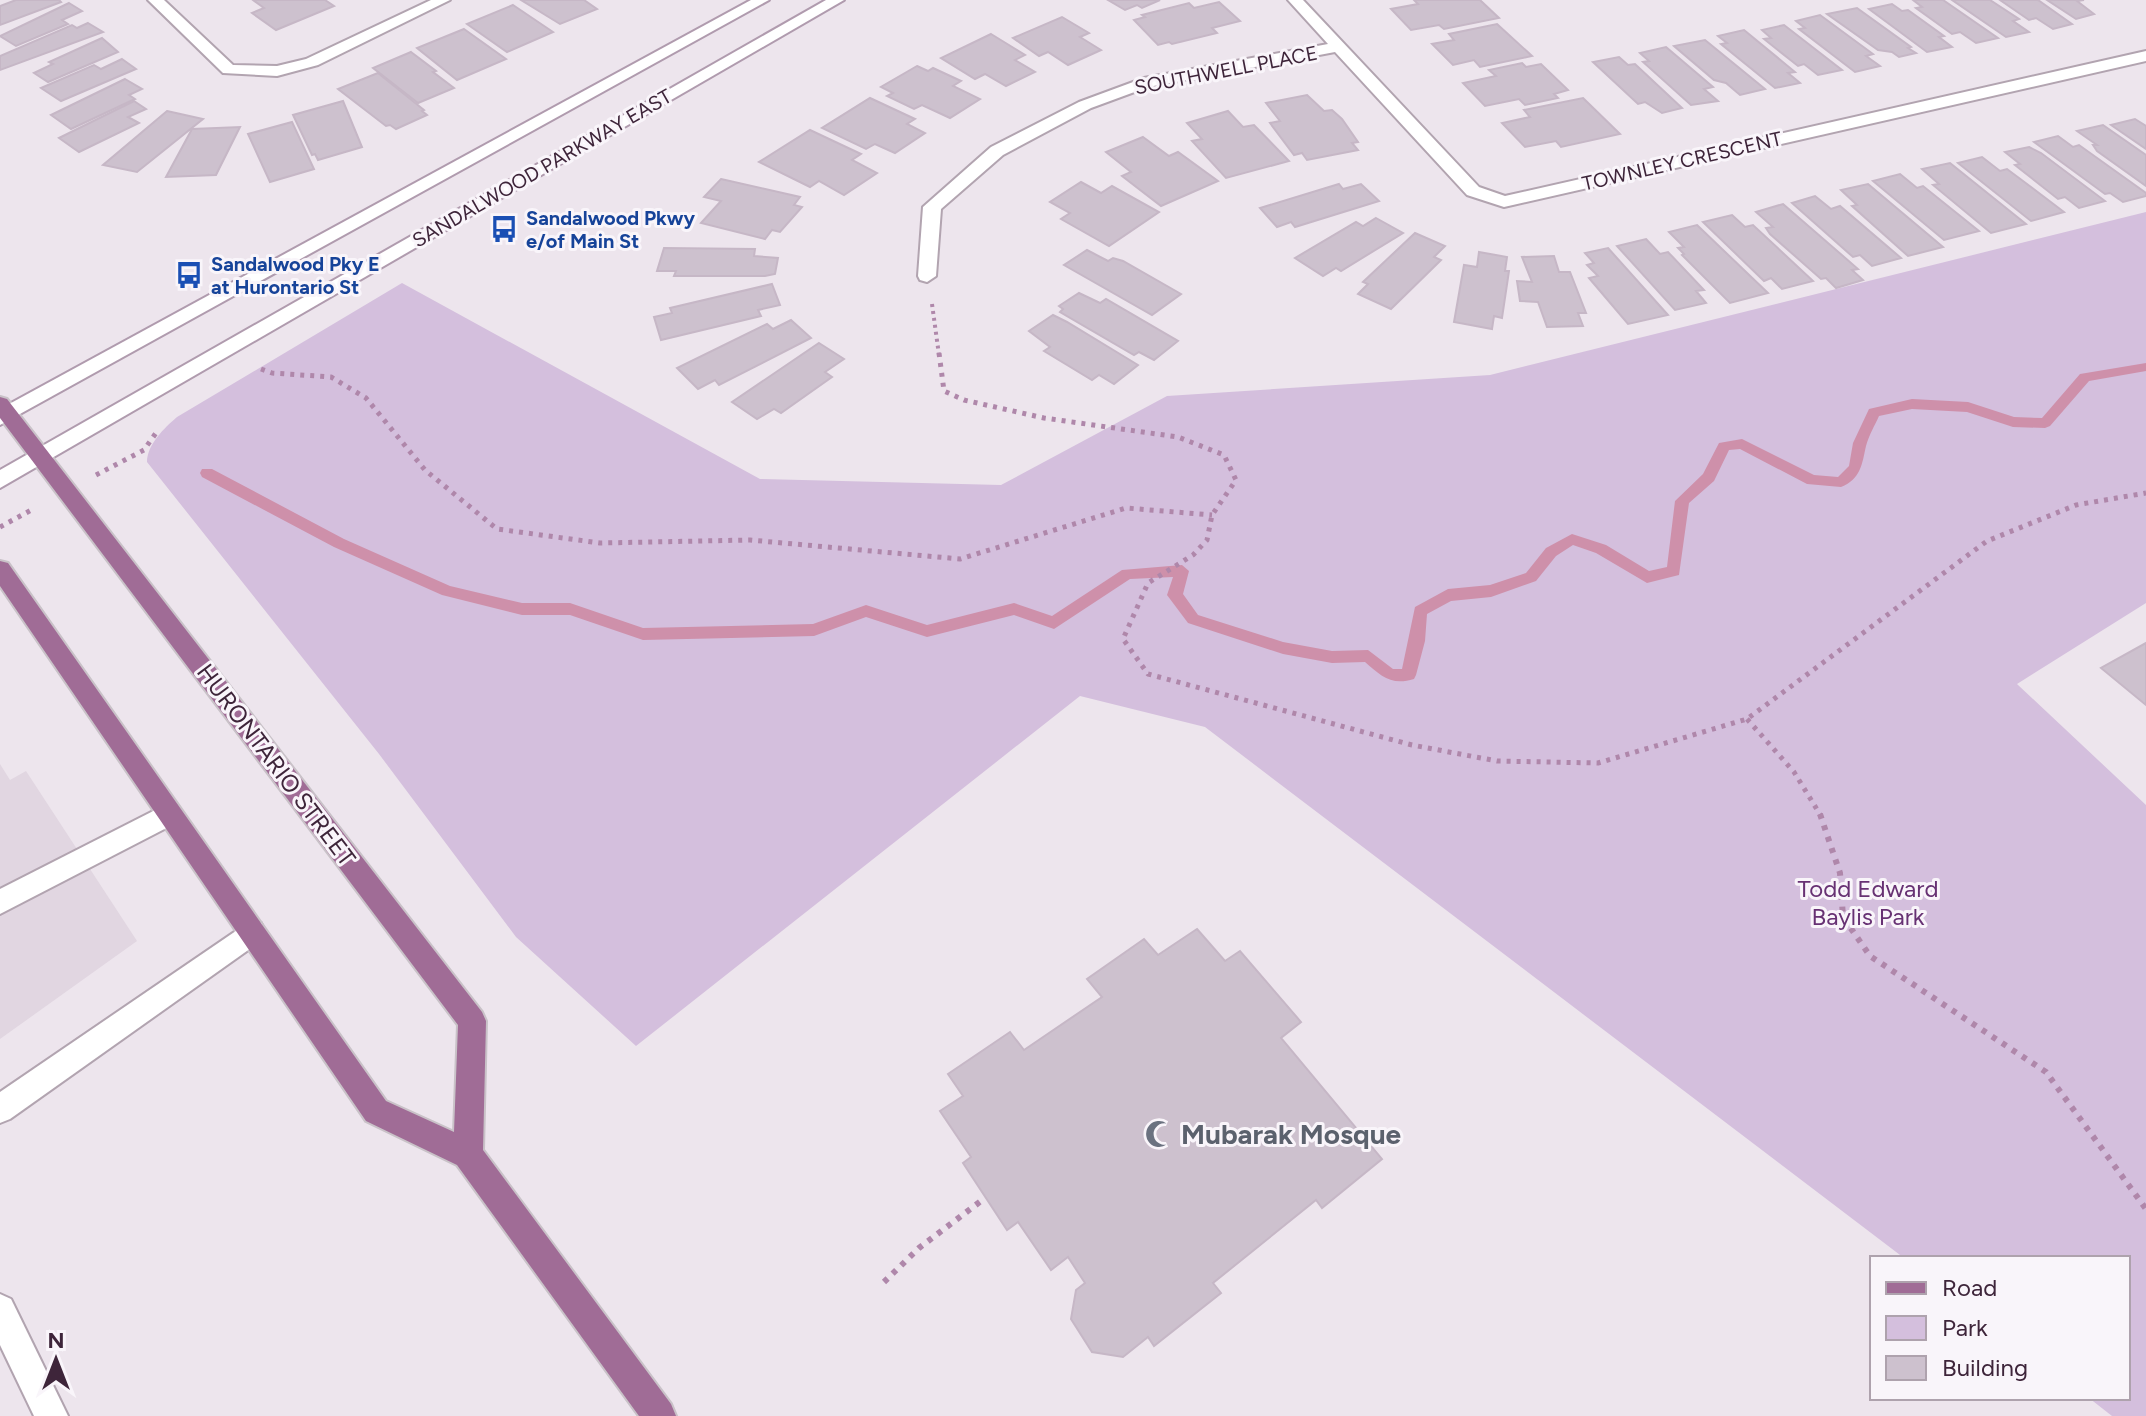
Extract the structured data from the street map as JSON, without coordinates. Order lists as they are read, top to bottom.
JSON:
{
  "streets": {
    "main road": ["HURONTARIO STREET"],
    "street": ["SOUTHWELL PLACE", "TOWNLEY CRESCENT", "SANDALWOOD PARKWAY EAST"]
  },
  "crossings": [
    ["SOUTHWELL PLACE", "TOWNLEY CRESCENT"],
    ["SANDALWOOD PARKWAY EAST", "HURONTARIO STREET"]
  ],
  "parks": ["Todd Edward Baylis Park"],
  "places": {
    "bus stop": ["Sandalwood Pkwy e/of Main St", "Sandalwood Pky E at Hurontario St"],
    "mosque": ["Mubarak Mosque"]
  },
  "legend": ["Road", "Park", "Building"],
  "north": "top"
}
